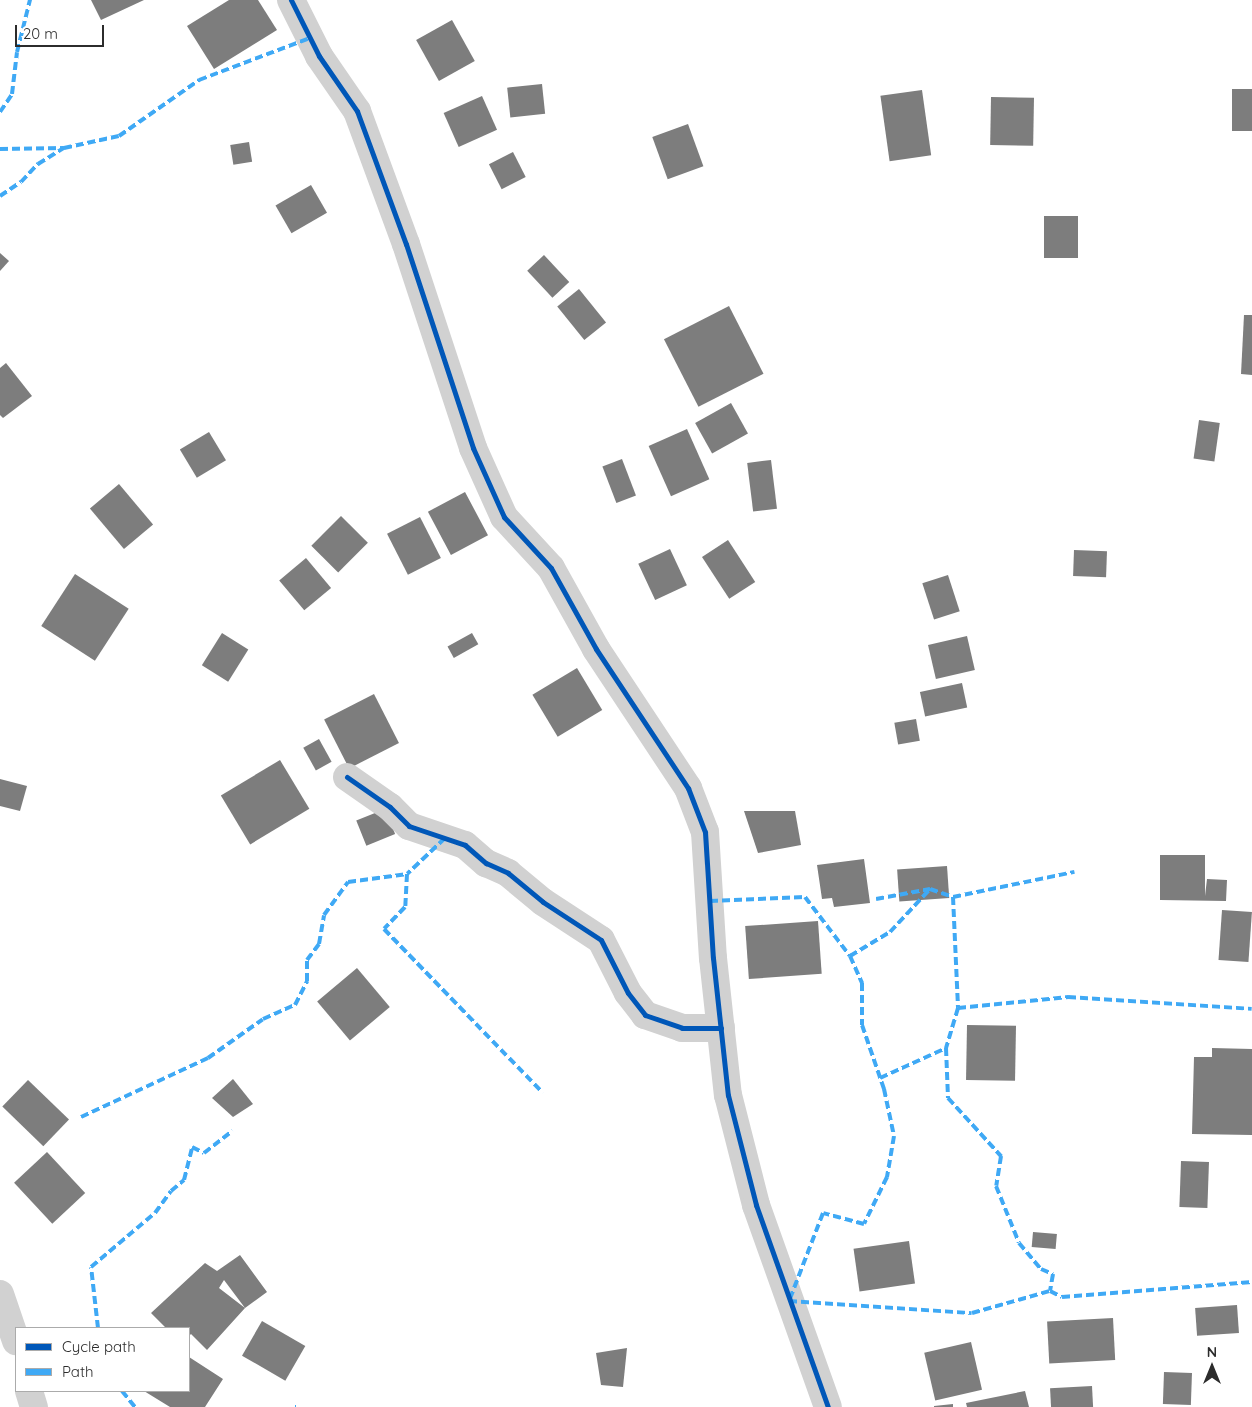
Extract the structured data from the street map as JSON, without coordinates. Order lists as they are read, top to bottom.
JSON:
{
  "legend": ["Cycle path", "Path"],
  "scale_bar": "20 m",
  "north": "top"
}
